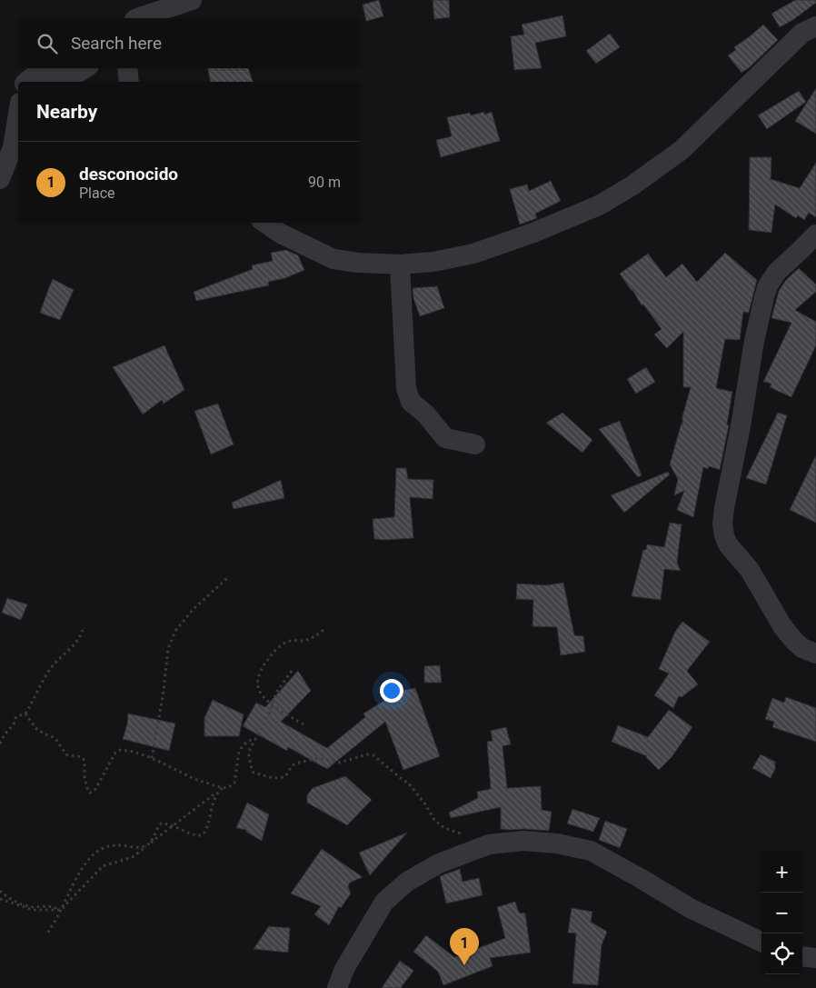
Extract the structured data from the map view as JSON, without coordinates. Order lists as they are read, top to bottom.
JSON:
{
  "page": {
    "search": "Search here",
    "heading": "Nearby",
    "list": [
      {
        "mark": "1",
        "name": "desconocido",
        "note": "Place",
        "value": "90 m"
      }
    ],
    "map_buttons": ["+", "−"],
    "pins": "1"
  }
}
